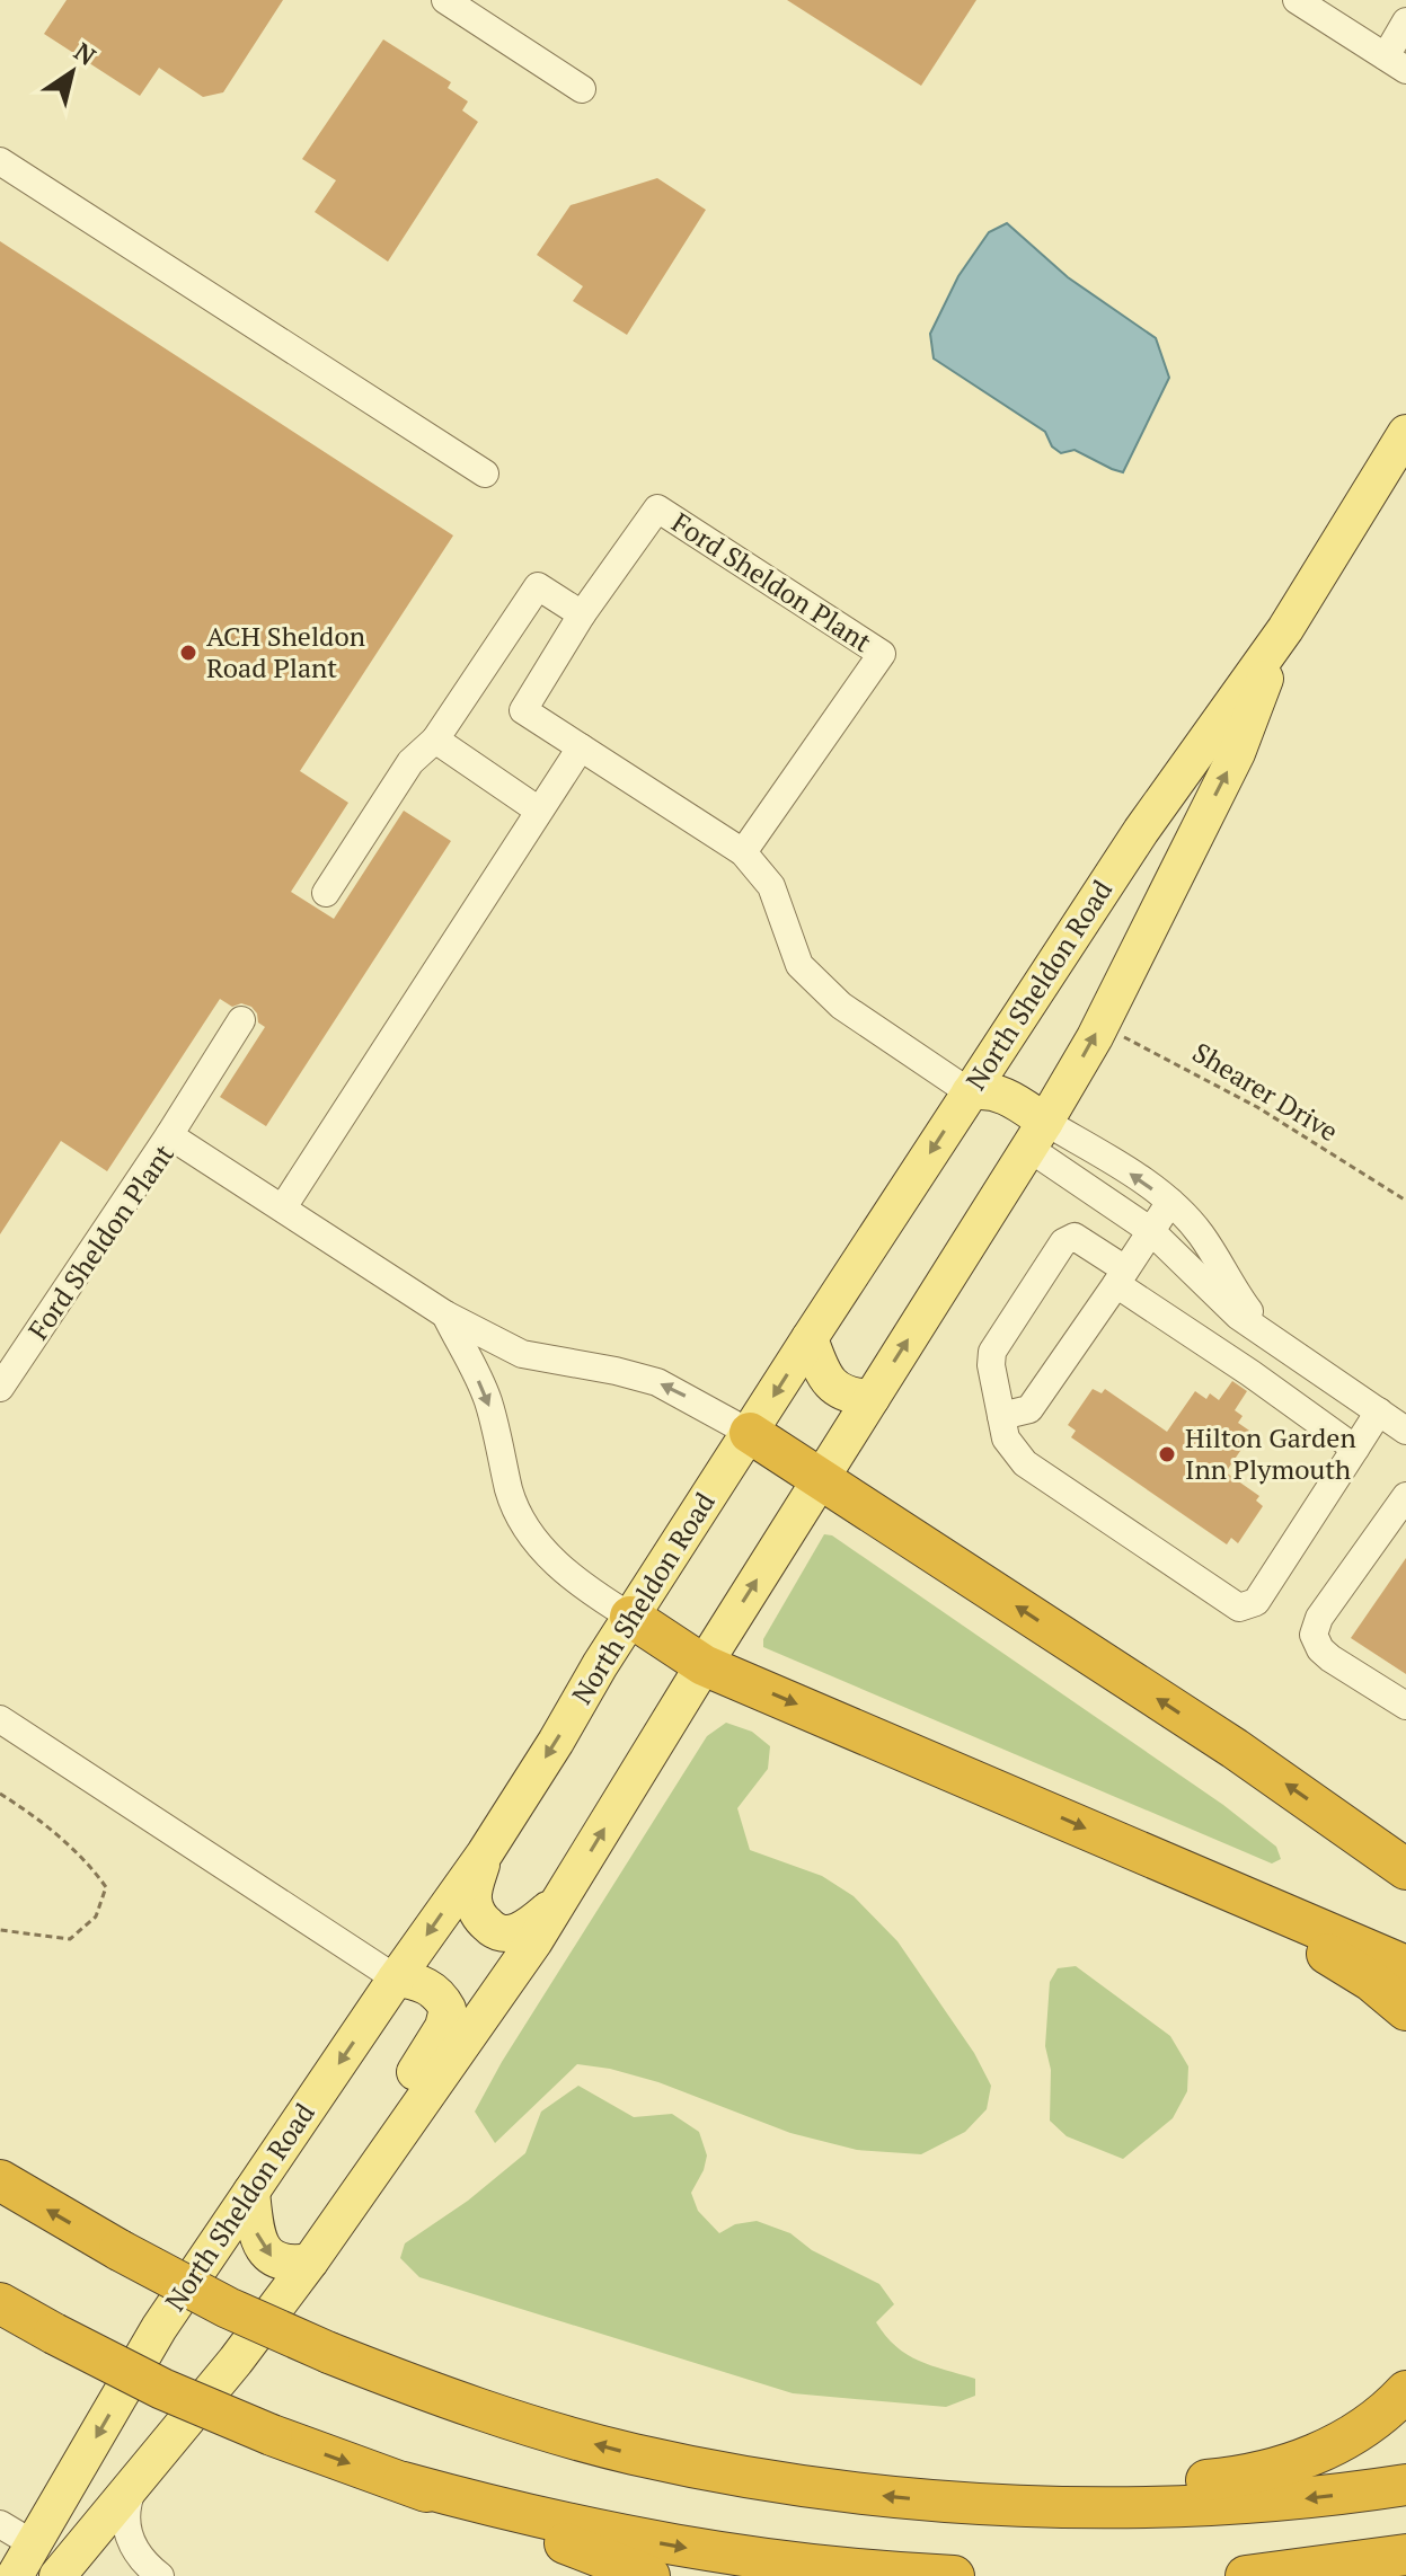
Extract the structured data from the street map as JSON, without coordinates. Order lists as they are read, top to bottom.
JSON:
{
  "streets": {
    "main road": ["North Sheldon Road"],
    "street": ["Ford Sheldon Plant"],
    "path": ["Shearer Drive"]
  },
  "crossings": [
    ["Ford Sheldon Plant", "North Sheldon Road"],
    ["North Sheldon Road", "Shearer Drive"]
  ],
  "places": ["ACH Sheldon Road Plant", "Hilton Garden Inn Plymouth"],
  "north": "top right"
}
